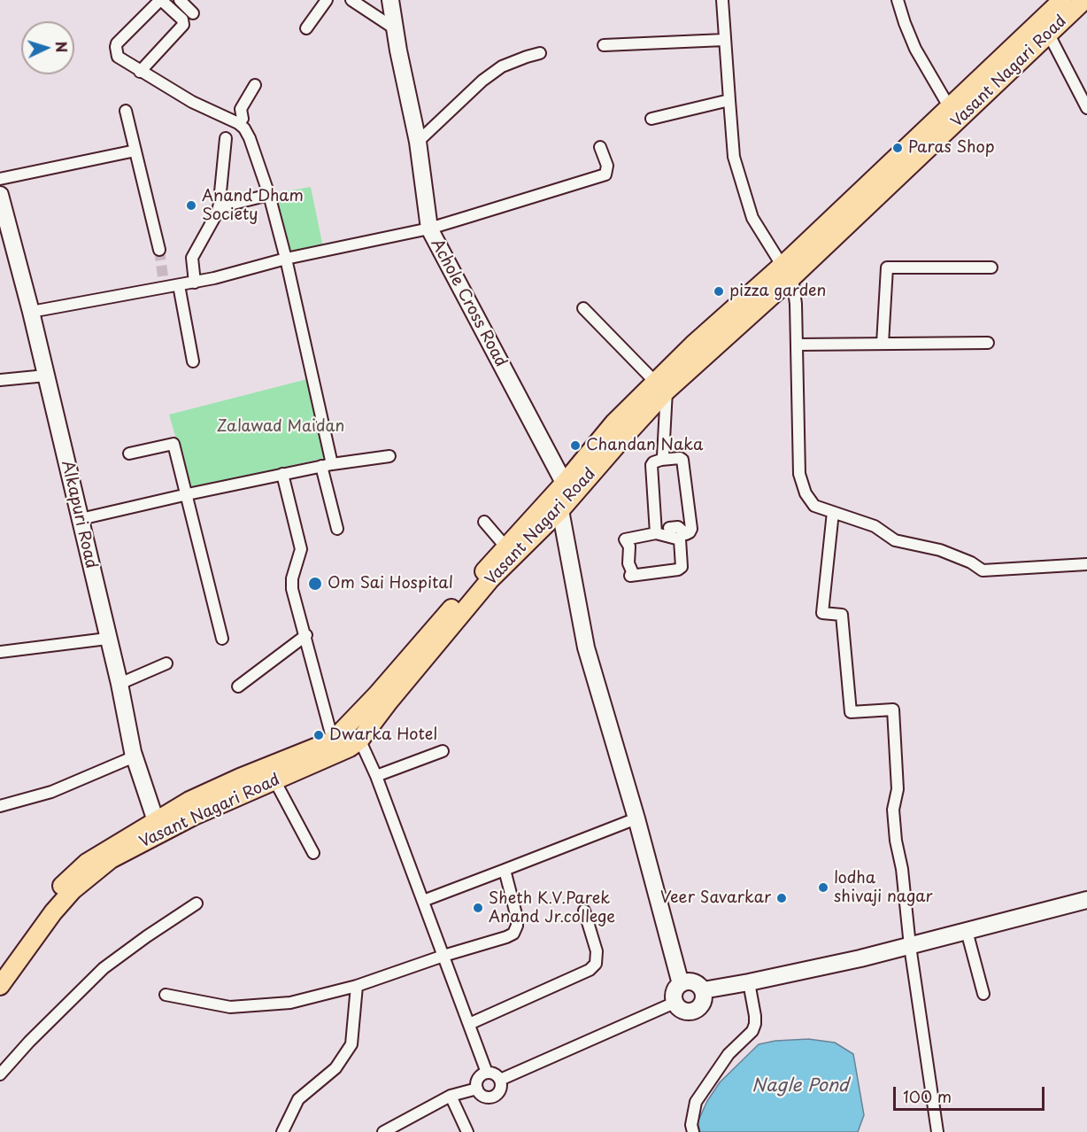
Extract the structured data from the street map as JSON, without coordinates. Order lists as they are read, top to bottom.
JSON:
{
  "streets": {
    "main road": ["Vasant Nagari Road"],
    "street": ["Achole Cross Road", "Alkapuri Road"]
  },
  "crossings": [
    ["Vasant Nagari Road", "Achole Cross Road"],
    ["Vasant Nagari Road", "Alkapuri Road"]
  ],
  "water": ["Nagle Pond"],
  "parks": ["Zalawad Maidan"],
  "places": [
    "Paras Shop",
    "Anand Dham Society",
    "pizza garden",
    "Chandan Naka",
    "Om Sai Hospital",
    "Dwarka Hotel",
    "lodha shivaji nagar",
    "Veer Savarkar",
    "Sheth K.V.Parek Anand Jr.college"
  ],
  "scale_bar": "100 m",
  "north": "right"
}
